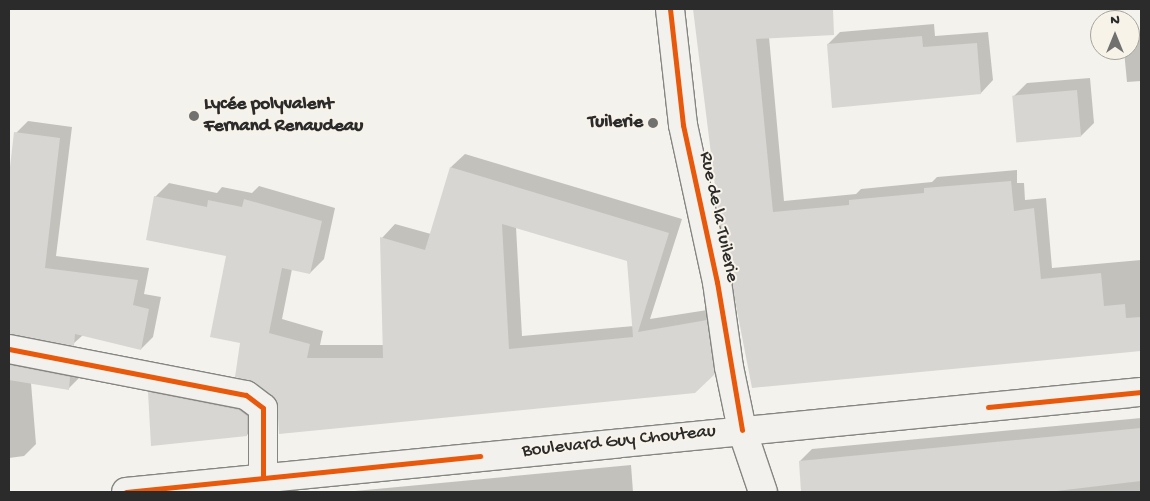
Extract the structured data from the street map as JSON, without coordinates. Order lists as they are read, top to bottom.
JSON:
{
  "streets": {
    "main road": ["Rue de la Tuilerie", "Boulevard Guy Chouteau"]
  },
  "crossings": [
    ["Rue de la Tuilerie", "Boulevard Guy Chouteau"]
  ],
  "places": ["Lycée polyvalent Fernand Renaudeau", "Tuilerie"],
  "north": "top"
}
